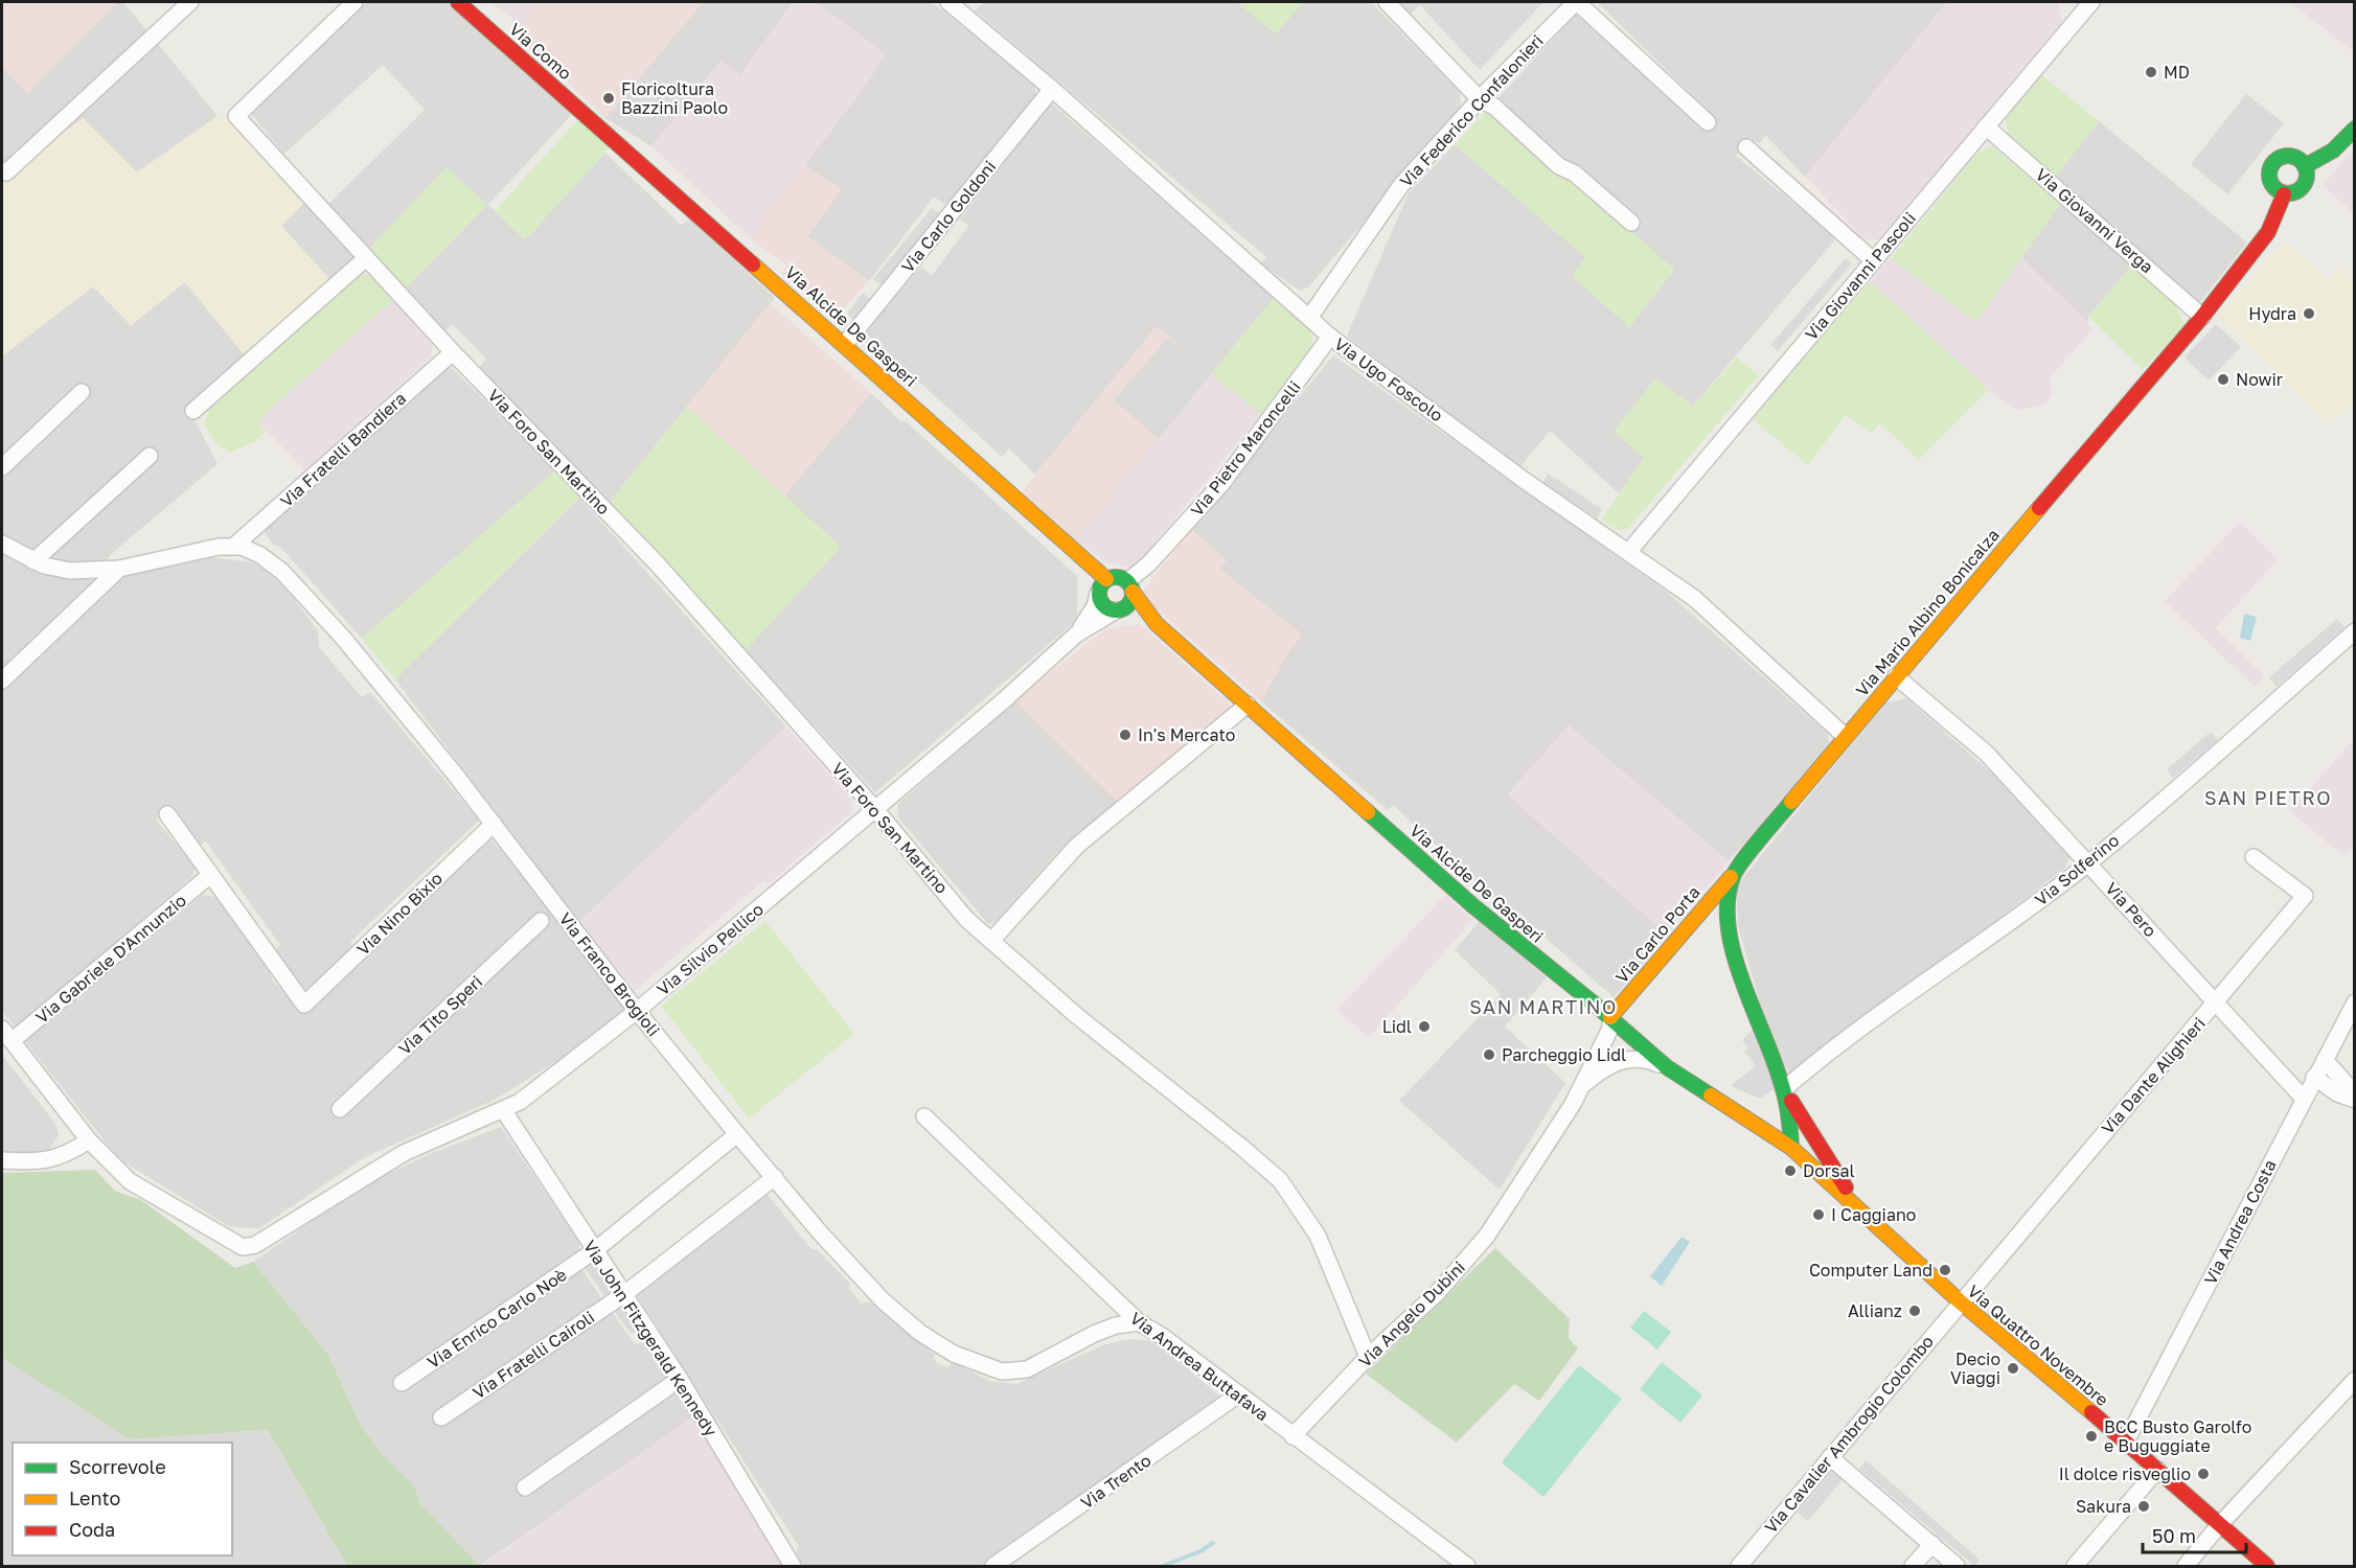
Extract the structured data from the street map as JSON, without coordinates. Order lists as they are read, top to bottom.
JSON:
{
  "streets": {
    "main road": [
      "Via Como",
      "Via Alcide De Gasperi",
      "Via Mario Albino Bonicalza",
      "Via Carlo Porta",
      "Via Quattro Novembre"
    ],
    "street": [
      "Via Federico Confalonieri",
      "Via Carlo Goldoni",
      "Via Giovanni Verga",
      "Via Giovanni Pascoli",
      "Via Ugo Foscolo",
      "Via Pietro Maroncelli",
      "Via Fratelli Bandiera",
      "Via Foro San Martino",
      "Via Solferino",
      "Via Pero",
      "Via Nino Bixio",
      "Via Silvio Pellico",
      "Via Gabriele D'Annunzio",
      "Via Franco Brogioli",
      "Via Tito Speri",
      "Via Dante Alighieri",
      "Via Andrea Costa",
      "Via Angelo Dubini",
      "Via Enrico Carlo Noè",
      "Via John Fitzgerald Kennedy",
      "Via Fratelli Cairoli",
      "Via Andrea Buttafava",
      "Via Cavalier Ambrogio Colombo",
      "Via Trento"
    ]
  },
  "crossings": [
    ["Via Como", "Via Alcide De Gasperi"],
    ["Via Federico Confalonieri", "Via Ugo Foscolo"],
    ["Via Carlo Goldoni", "Via Alcide De Gasperi"],
    ["Via Carlo Goldoni", "Via Ugo Foscolo"],
    ["Via Giovanni Verga", "Via Giovanni Pascoli"],
    ["Via Giovanni Verga", "Via Mario Albino Bonicalza"],
    ["Via Giovanni Pascoli", "Via Ugo Foscolo"],
    ["Via Alcide De Gasperi", "Via Pietro Maroncelli"],
    ["Via Alcide De Gasperi", "Via Mario Albino Bonicalza"],
    ["Via Alcide De Gasperi", "Via Carlo Porta"],
    ["Via Alcide De Gasperi", "Via Silvio Pellico"],
    ["Via Alcide De Gasperi", "Via Angelo Dubini"],
    ["Via Alcide De Gasperi", "Via Quattro Novembre"],
    ["Via Ugo Foscolo", "Via Pietro Maroncelli"],
    ["Via Ugo Foscolo", "Via Mario Albino Bonicalza"],
    ["Via Pietro Maroncelli", "Via Silvio Pellico"],
    ["Via Fratelli Bandiera", "Via Foro San Martino"],
    ["Via Fratelli Bandiera", "Via Franco Brogioli"],
    ["Via Foro San Martino", "Via Silvio Pellico"],
    ["Via Foro San Martino", "Via Angelo Dubini"],
    ["Via Mario Albino Bonicalza", "Via Solferino"],
    ["Via Mario Albino Bonicalza", "Via Pero"],
    ["Via Mario Albino Bonicalza", "Via Carlo Porta"],
    ["Via Mario Albino Bonicalza", "Via Quattro Novembre"],
    ["Via Solferino", "Via Pero"],
    ["Via Pero", "Via Dante Alighieri"],
    ["Via Pero", "Via Andrea Costa"],
    ["Via Nino Bixio", "Via Gabriele D'Annunzio"],
    ["Via Nino Bixio", "Via Franco Brogioli"],
    ["Via Carlo Porta", "Via Angelo Dubini"],
    ["Via Silvio Pellico", "Via Franco Brogioli"],
    ["Via Silvio Pellico", "Via John Fitzgerald Kennedy"],
    ["Via Franco Brogioli", "Via Tito Speri"],
    ["Via Franco Brogioli", "Via Enrico Carlo Noè"],
    ["Via Franco Brogioli", "Via Fratelli Cairoli"],
    ["Via Franco Brogioli", "Via Andrea Buttafava"],
    ["Via Dante Alighieri", "Via Quattro Novembre"],
    ["Via Dante Alighieri", "Via Cavalier Ambrogio Colombo"],
    ["Via Andrea Costa", "Via Quattro Novembre"],
    ["Via Angelo Dubini", "Via Andrea Buttafava"],
    ["Via Enrico Carlo Noè", "Via John Fitzgerald Kennedy"],
    ["Via John Fitzgerald Kennedy", "Via Fratelli Cairoli"],
    ["Via Quattro Novembre", "Via Cavalier Ambrogio Colombo"],
    ["Via Andrea Buttafava", "Via Trento"]
  ],
  "districts": ["SAN PIETRO", "SAN MARTINO"],
  "places": [
    "MD",
    "Floricoltura Bazzini Paolo",
    "Hydra",
    "Nowir",
    "In's Mercato",
    "Lidl",
    "Parcheggio Lidl",
    "Dorsal",
    "I Caggiano",
    "Computer Land",
    "Allianz",
    "Decio Viaggi",
    "BCC Busto Garolfo e Buguggiate",
    "Il dolce risveglio",
    "Sakura"
  ],
  "legend": ["Scorrevole", "Lento", "Coda"],
  "scale_bar": "50 m"
}
